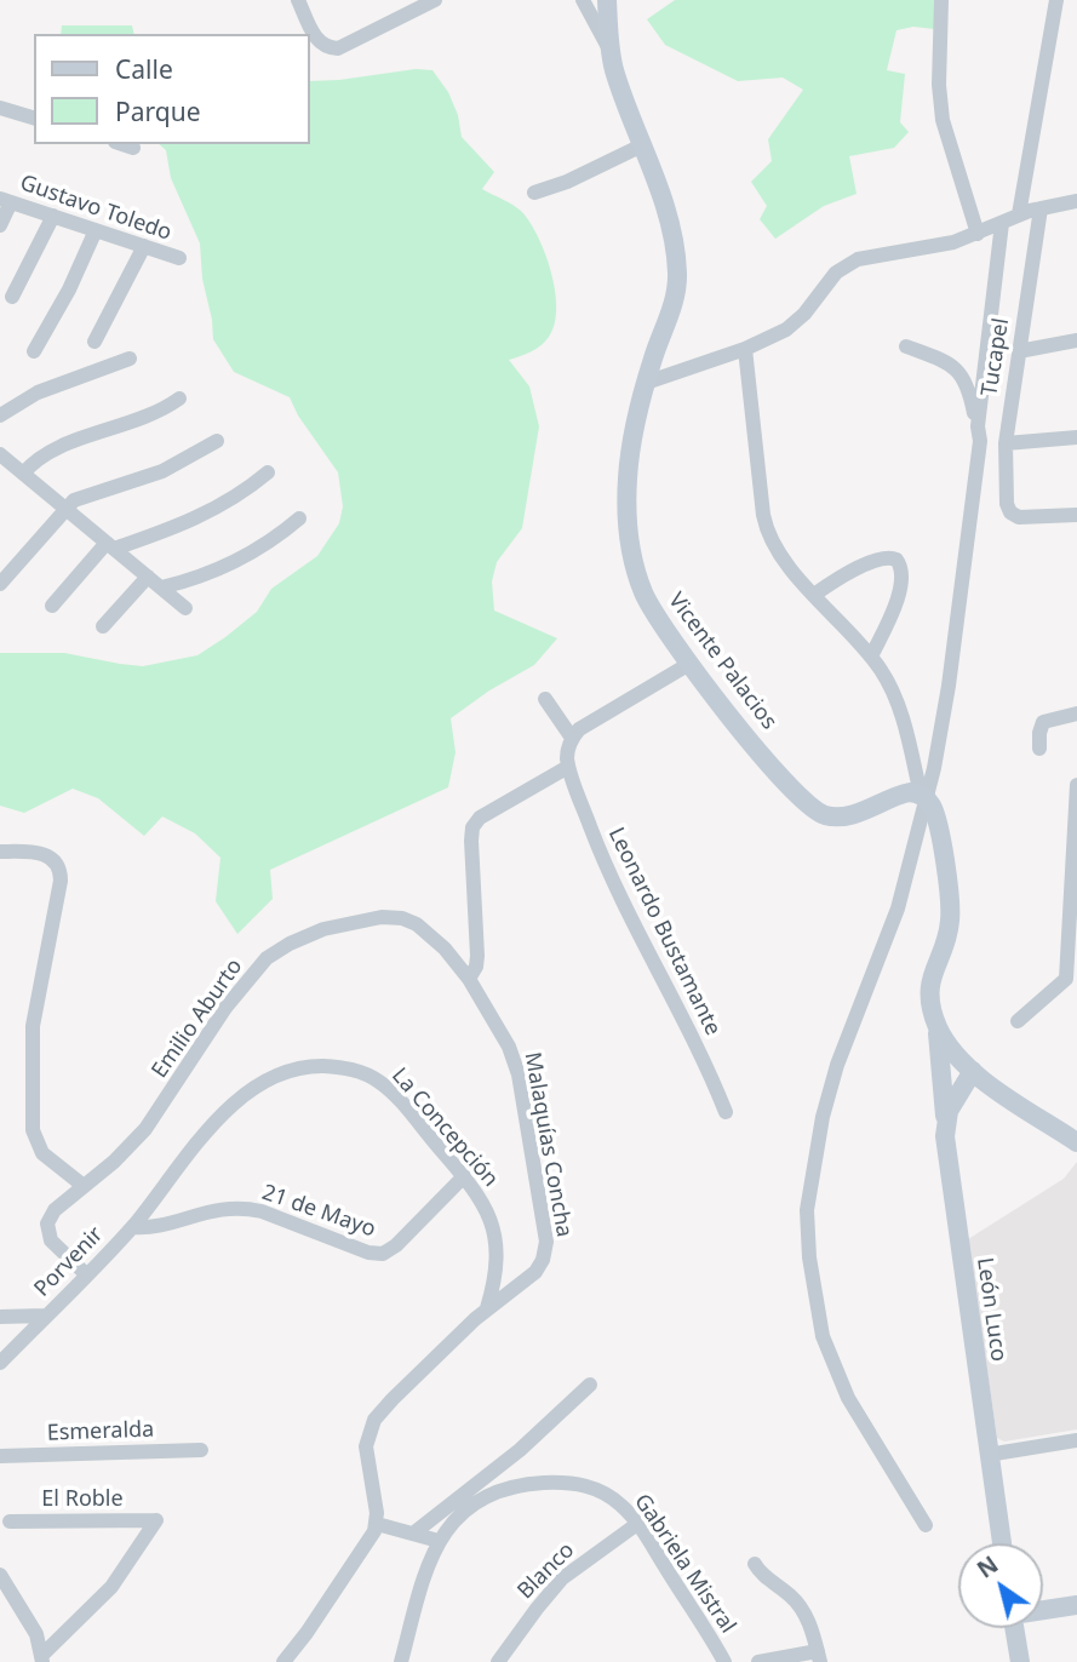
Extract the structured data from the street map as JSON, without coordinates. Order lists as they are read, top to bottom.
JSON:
{
  "streets": {
    "main road": ["Vicente Palacios", "León Luco"],
    "street": [
      "Gustavo Toledo",
      "Tucapel",
      "Leonardo Bustamante",
      "Emilio Aburto",
      "La Concepción",
      "Malaquías Concha",
      "21 de Mayo",
      "Porvenir",
      "Esmeralda",
      "El Roble",
      "Gabriela Mistral",
      "Blanco"
    ]
  },
  "crossings": [
    ["Tucapel", "Vicente Palacios"],
    ["Emilio Aburto", "Malaquías Concha"],
    ["Emilio Aburto", "Porvenir"],
    ["La Concepción", "Malaquías Concha"],
    ["La Concepción", "21 de Mayo"],
    ["La Concepción", "Porvenir"],
    ["21 de Mayo", "Porvenir"],
    ["Gabriela Mistral", "Blanco"]
  ],
  "legend": ["Calle", "Parque"],
  "north": "top left"
}
